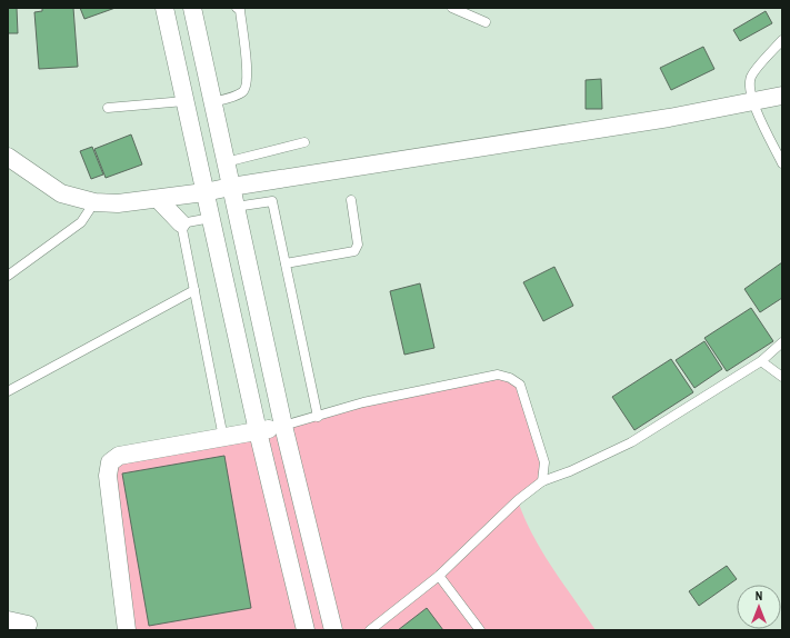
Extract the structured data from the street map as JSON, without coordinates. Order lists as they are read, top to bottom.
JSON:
{
  "north": "top"
}
